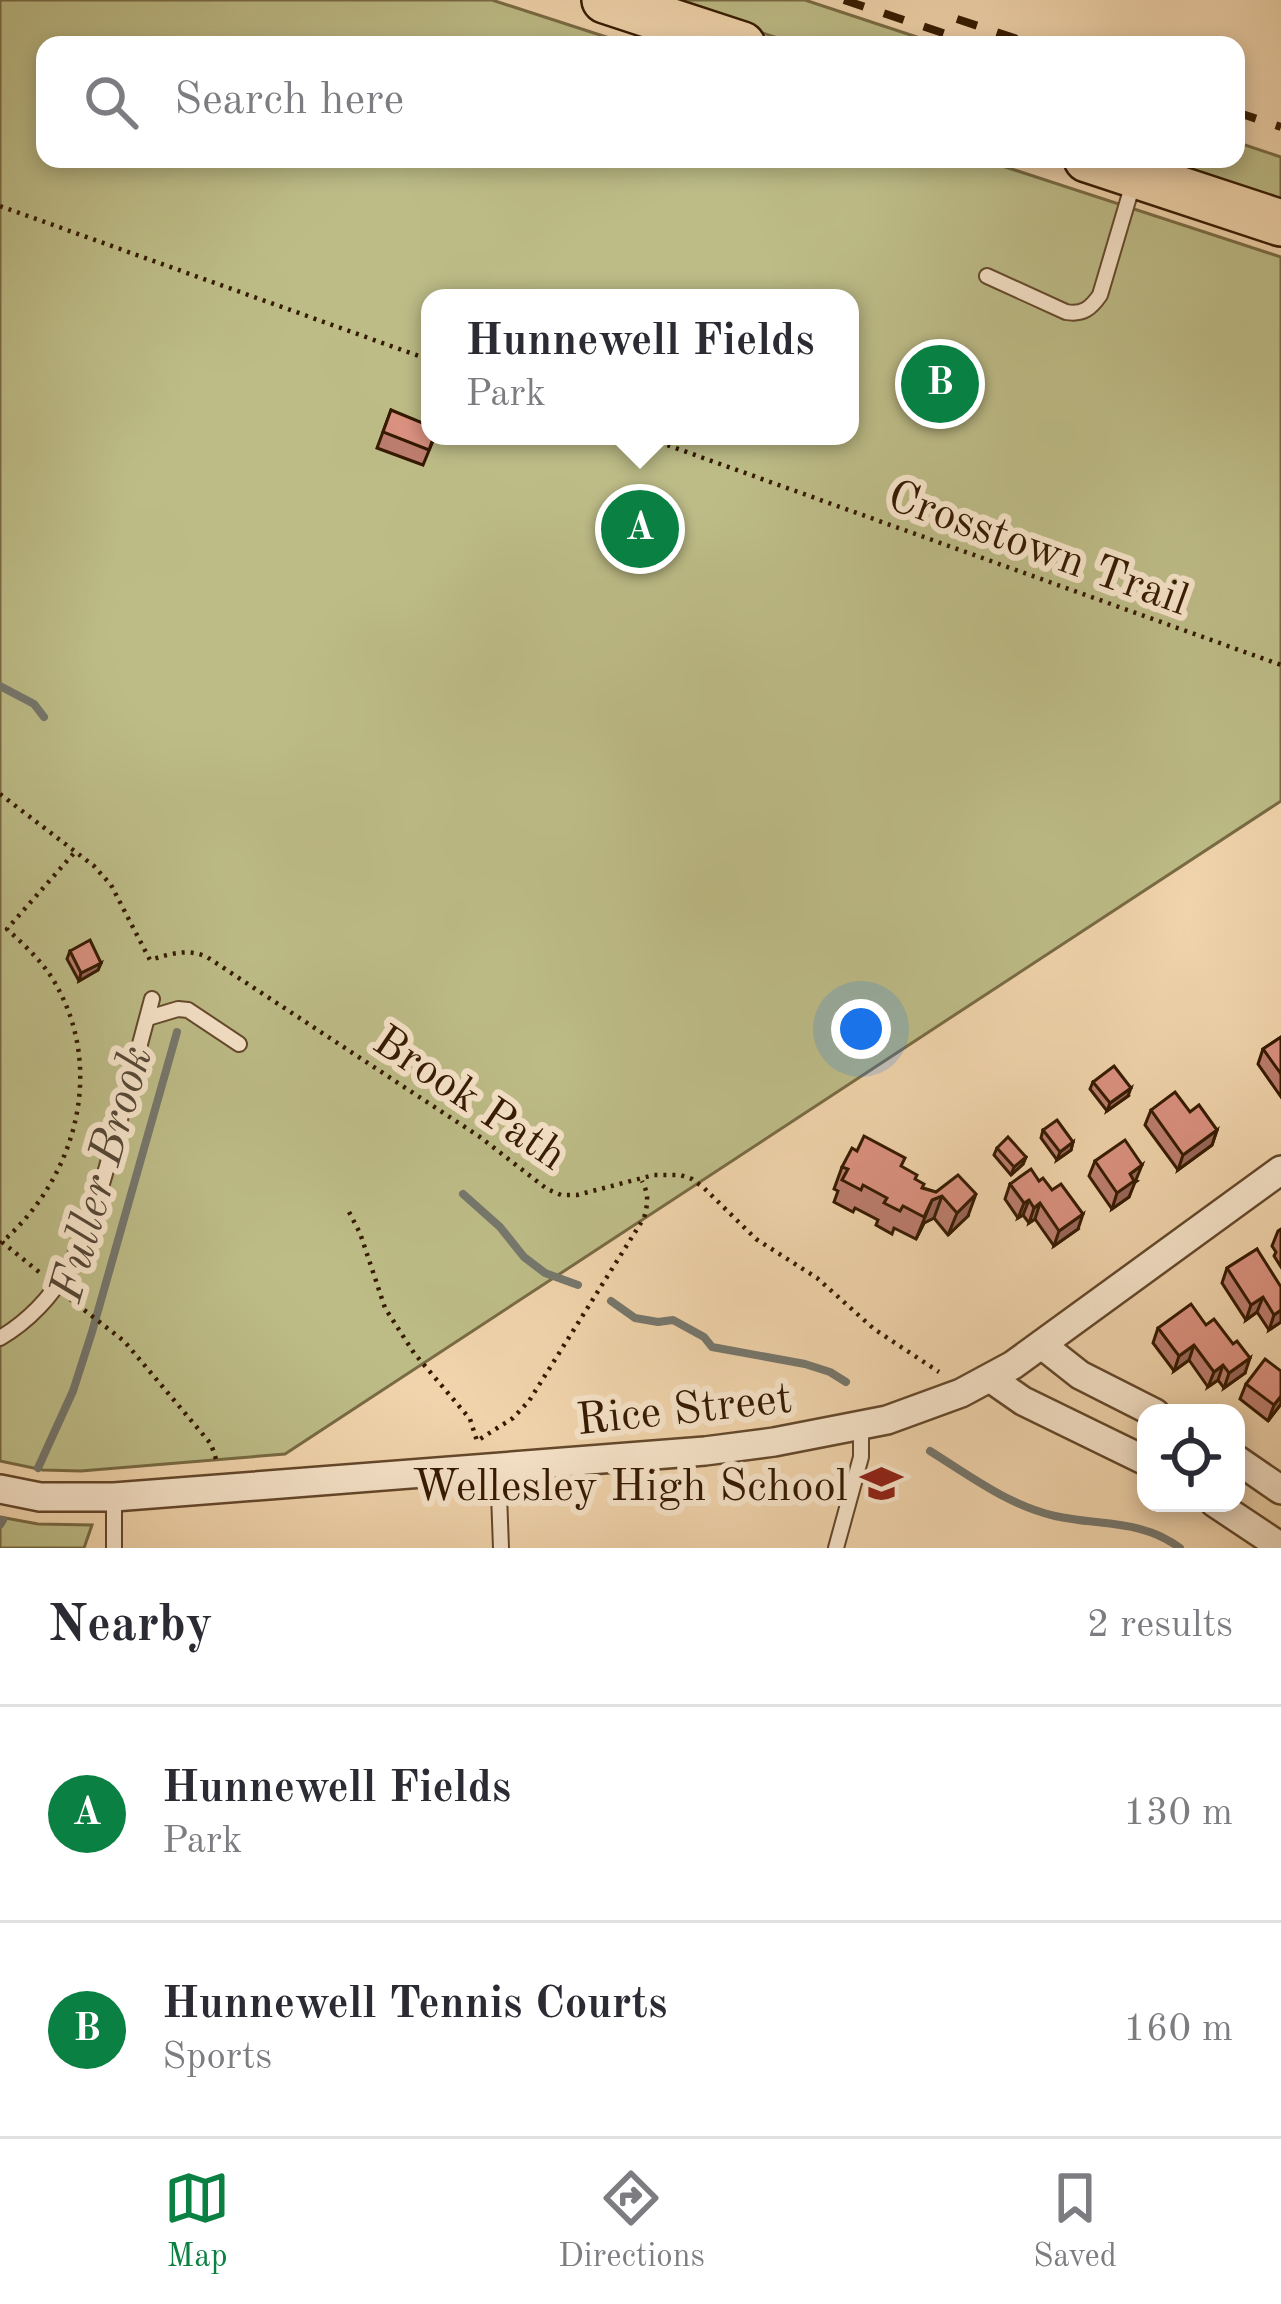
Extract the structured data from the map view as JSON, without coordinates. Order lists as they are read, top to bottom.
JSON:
{
  "streets": {
    "street": ["Rice Street"],
    "path": ["Crosstown Trail", "Brook Path"]
  },
  "water": ["Fuller Brook"],
  "places": {
    "school or university": ["Wellesley High School"]
  },
  "page": {
    "search": "Search here",
    "popup": ["Hunnewell Fields", "Park"],
    "pins": ["B", "A"],
    "heading": ["Nearby", "2 results"],
    "list": [
      {
        "mark": "A",
        "name": "Hunnewell Fields",
        "note": "Park",
        "value": "130 m"
      },
      {
        "mark": "B",
        "name": "Hunnewell Tennis Courts",
        "note": "Sports",
        "value": "160 m"
      }
    ],
    "nav": ["Map", "Directions", "Saved"]
  }
}
